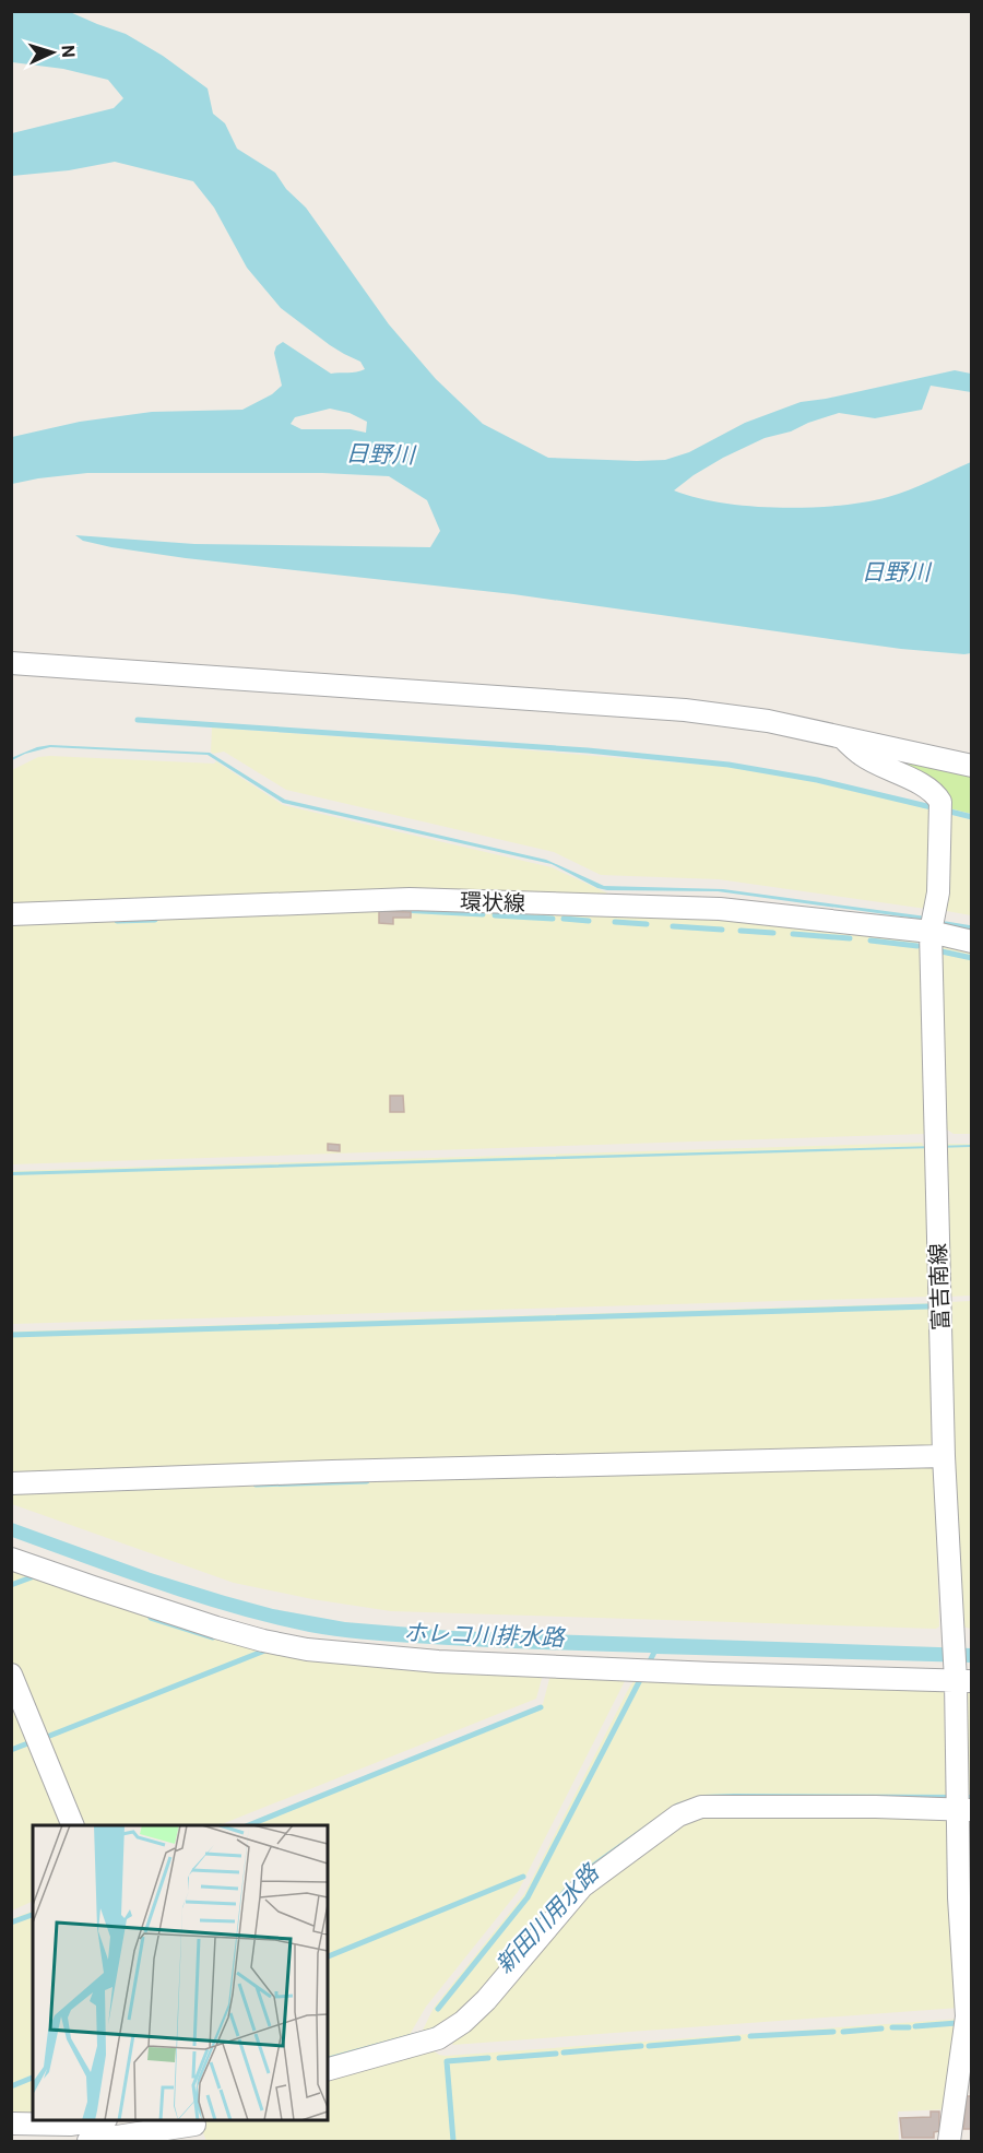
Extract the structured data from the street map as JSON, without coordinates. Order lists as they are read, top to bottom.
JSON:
{
  "streets": {
    "street": ["環状線", "富吉南線"]
  },
  "crossings": [
    ["環状線", "富吉南線"]
  ],
  "water": ["日野川", "ホレコ川排水路", "新田川用水路"],
  "north": "right"
}
